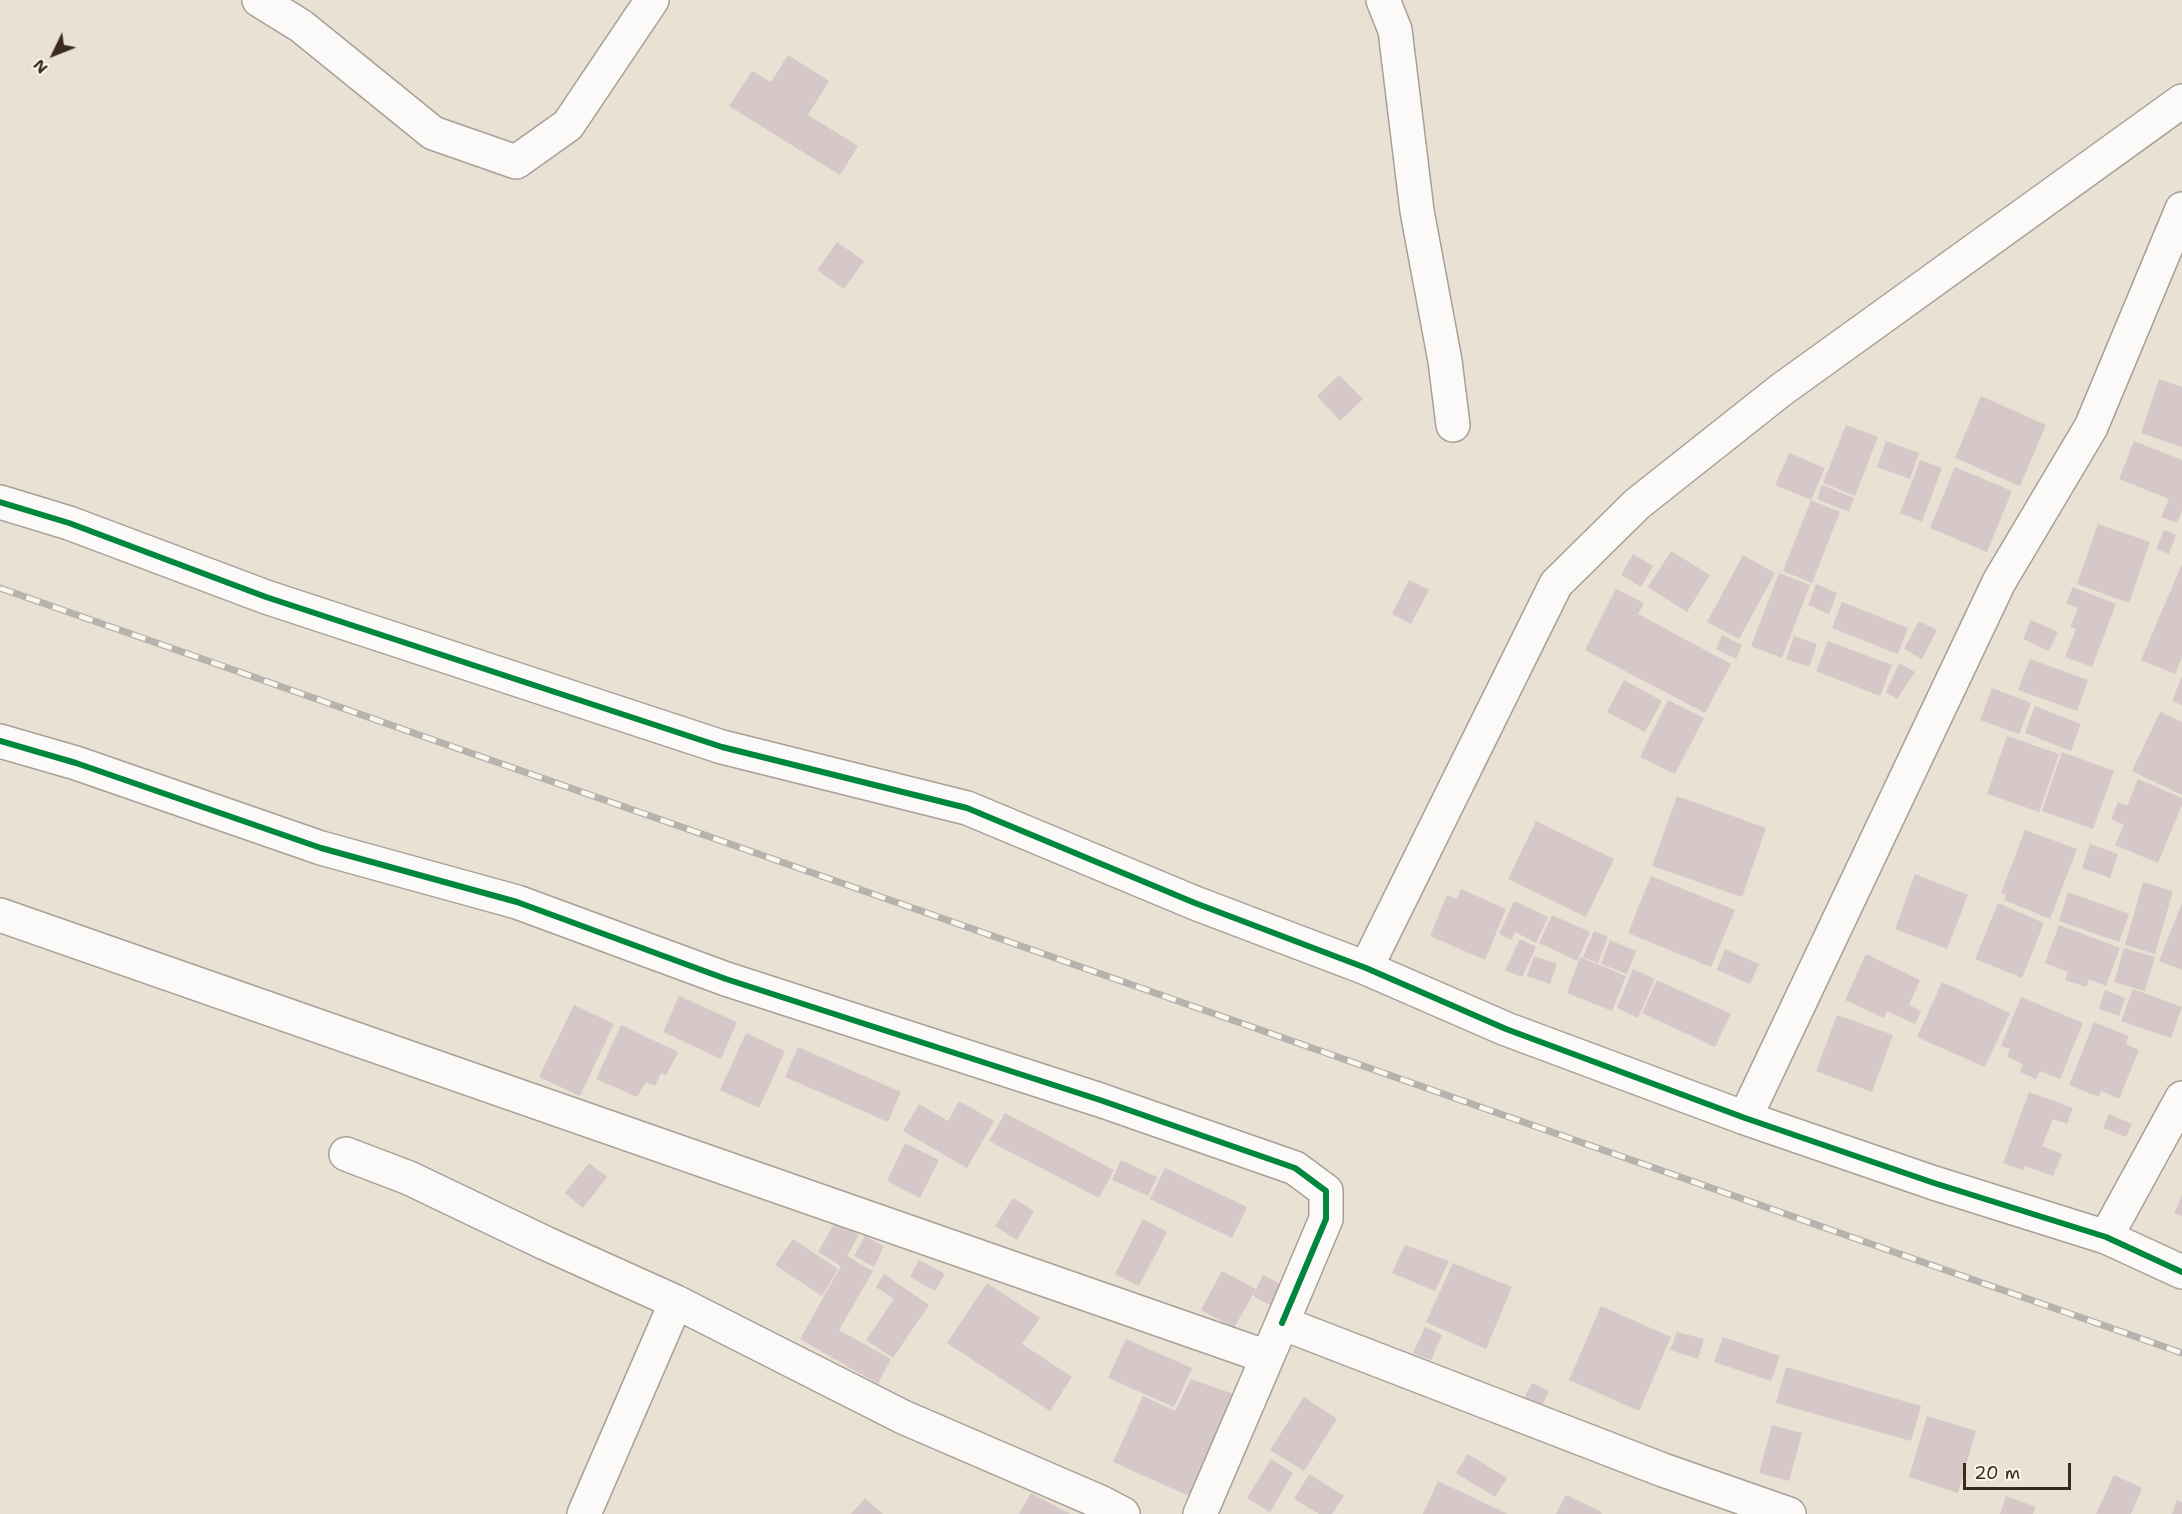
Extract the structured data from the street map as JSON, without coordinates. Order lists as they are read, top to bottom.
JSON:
{
  "scale_bar": "20 m",
  "north": "bottom left"
}
